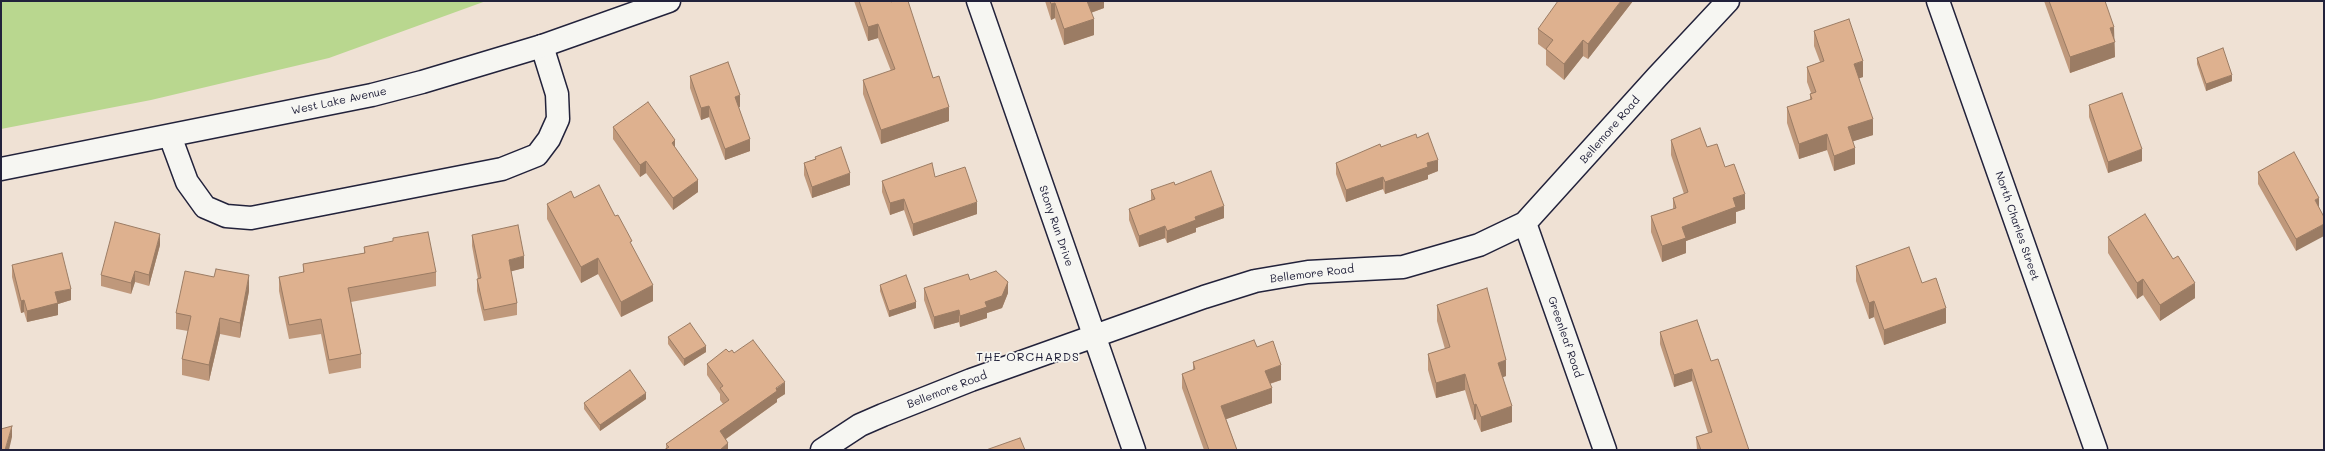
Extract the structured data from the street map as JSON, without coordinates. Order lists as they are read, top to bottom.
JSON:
{
  "streets": {
    "street": [
      "West Lake Avenue",
      "Bellemore Road",
      "Stony Run Drive",
      "North Charles Street",
      "Greenleaf Road"
    ]
  },
  "crossings": [
    ["Bellemore Road", "Stony Run Drive"],
    ["Bellemore Road", "Greenleaf Road"]
  ],
  "districts": ["THE ORCHARDS"]
}
